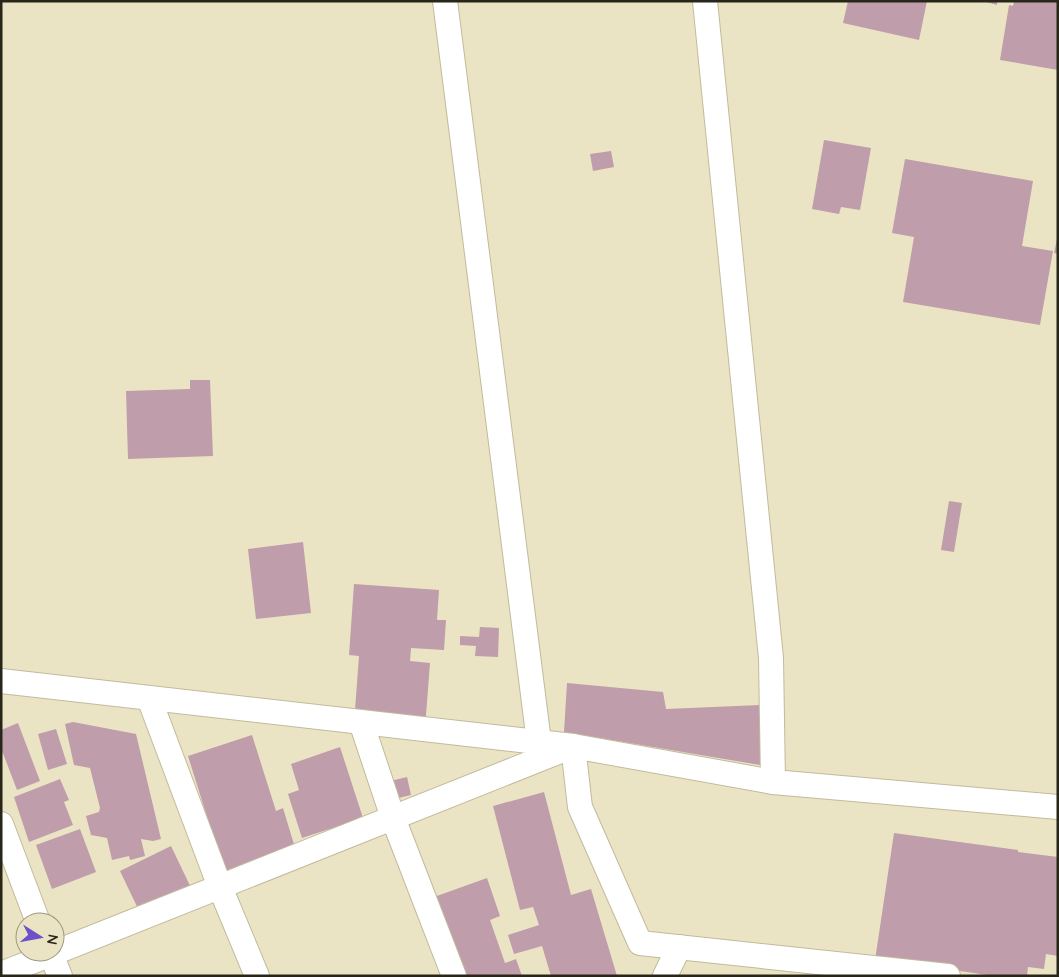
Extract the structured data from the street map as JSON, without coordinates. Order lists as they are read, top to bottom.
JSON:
{
  "north": "right"
}
